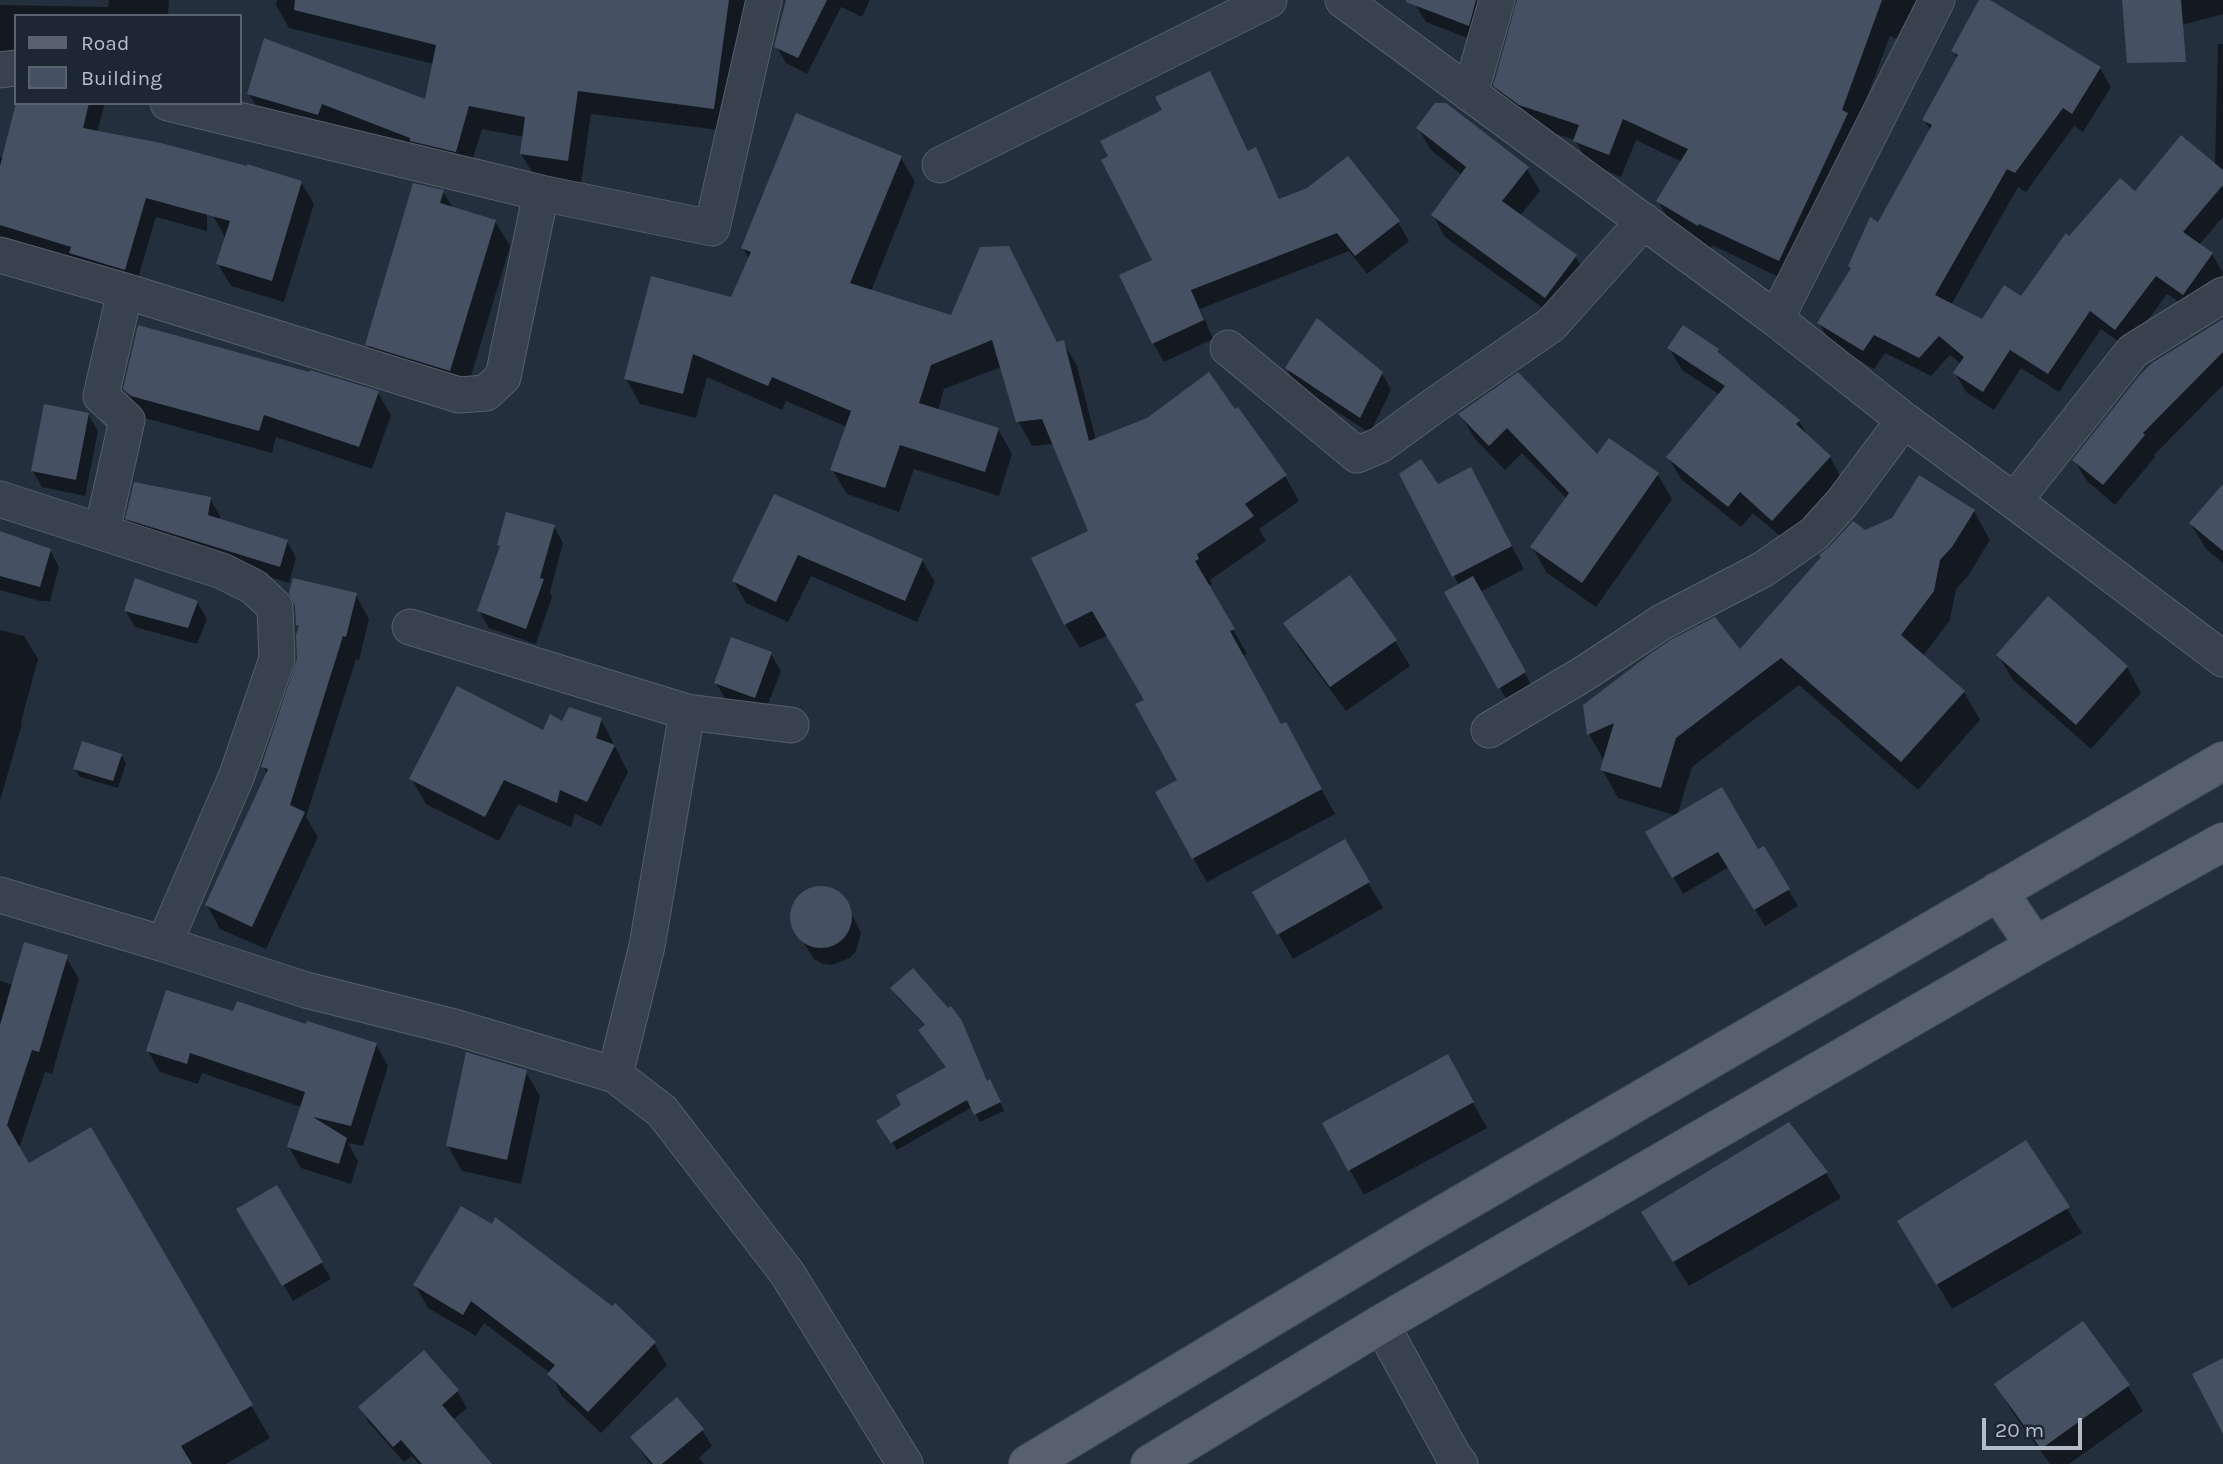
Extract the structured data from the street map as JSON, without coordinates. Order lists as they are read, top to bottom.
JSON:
{
  "legend": ["Road", "Building"],
  "scale_bar": "20 m"
}
